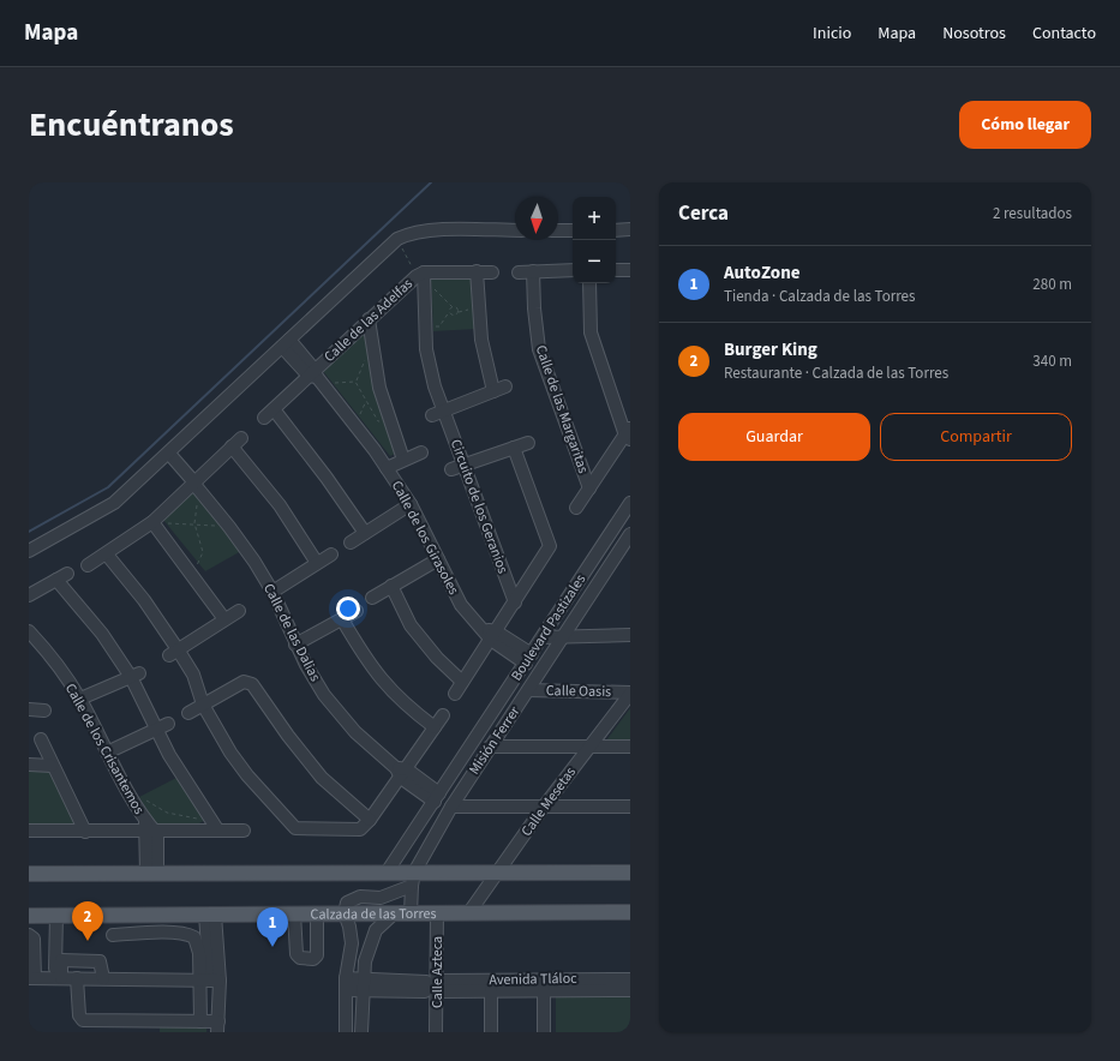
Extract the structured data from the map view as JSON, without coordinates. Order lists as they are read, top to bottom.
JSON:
{
  "streets": {
    "main road": ["Calzada de las Torres"],
    "street": [
      "Calle de las Adelfas",
      "Calle de las Margaritas",
      "Circuito de los Geranios",
      "Calle de los Girasoles",
      "Boulevard Pastizales",
      "Calle de las Dalias",
      "Calle Oasis",
      "Misión Ferrer",
      "Calle de los Crisantemos",
      "Calle Mesetas",
      "Calle Azteca",
      "Avenida Tláloc"
    ]
  },
  "crossings": [
    ["Calle de las Adelfas", "Circuito de los Geranios"],
    ["Calle de las Adelfas", "Calle de los Girasoles"],
    ["Circuito de los Geranios", "Calle de los Girasoles"],
    ["Calle de los Girasoles", "Boulevard Pastizales"],
    ["Boulevard Pastizales", "Calle de las Dalias"],
    ["Calle Oasis", "Misión Ferrer"],
    ["Calle Oasis", "Calle Mesetas"],
    ["Calle Mesetas", "Calzada de las Torres"],
    ["Calzada de las Torres", "Calle Azteca"],
    ["Calle Azteca", "Avenida Tláloc"]
  ],
  "north": "bottom",
  "page": {
    "header": "Mapa",
    "nav": [
      "Inicio",
      "Mapa",
      "Nosotros",
      "Contacto"
    ],
    "title": "Encuéntranos",
    "buttons": [
      "Cómo llegar",
      ["Guardar", "Compartir"]
    ],
    "heading": ["Cerca", "2 resultados"],
    "map_buttons": ["+", "−"],
    "list": [
      {
        "mark": "1",
        "name": "AutoZone",
        "note": "Tienda · Calzada de las Torres",
        "value": "280 m"
      },
      {
        "mark": "2",
        "name": "Burger King",
        "note": "Restaurante · Calzada de las Torres",
        "value": "340 m"
      }
    ],
    "pins": ["2", "1"]
  }
}
